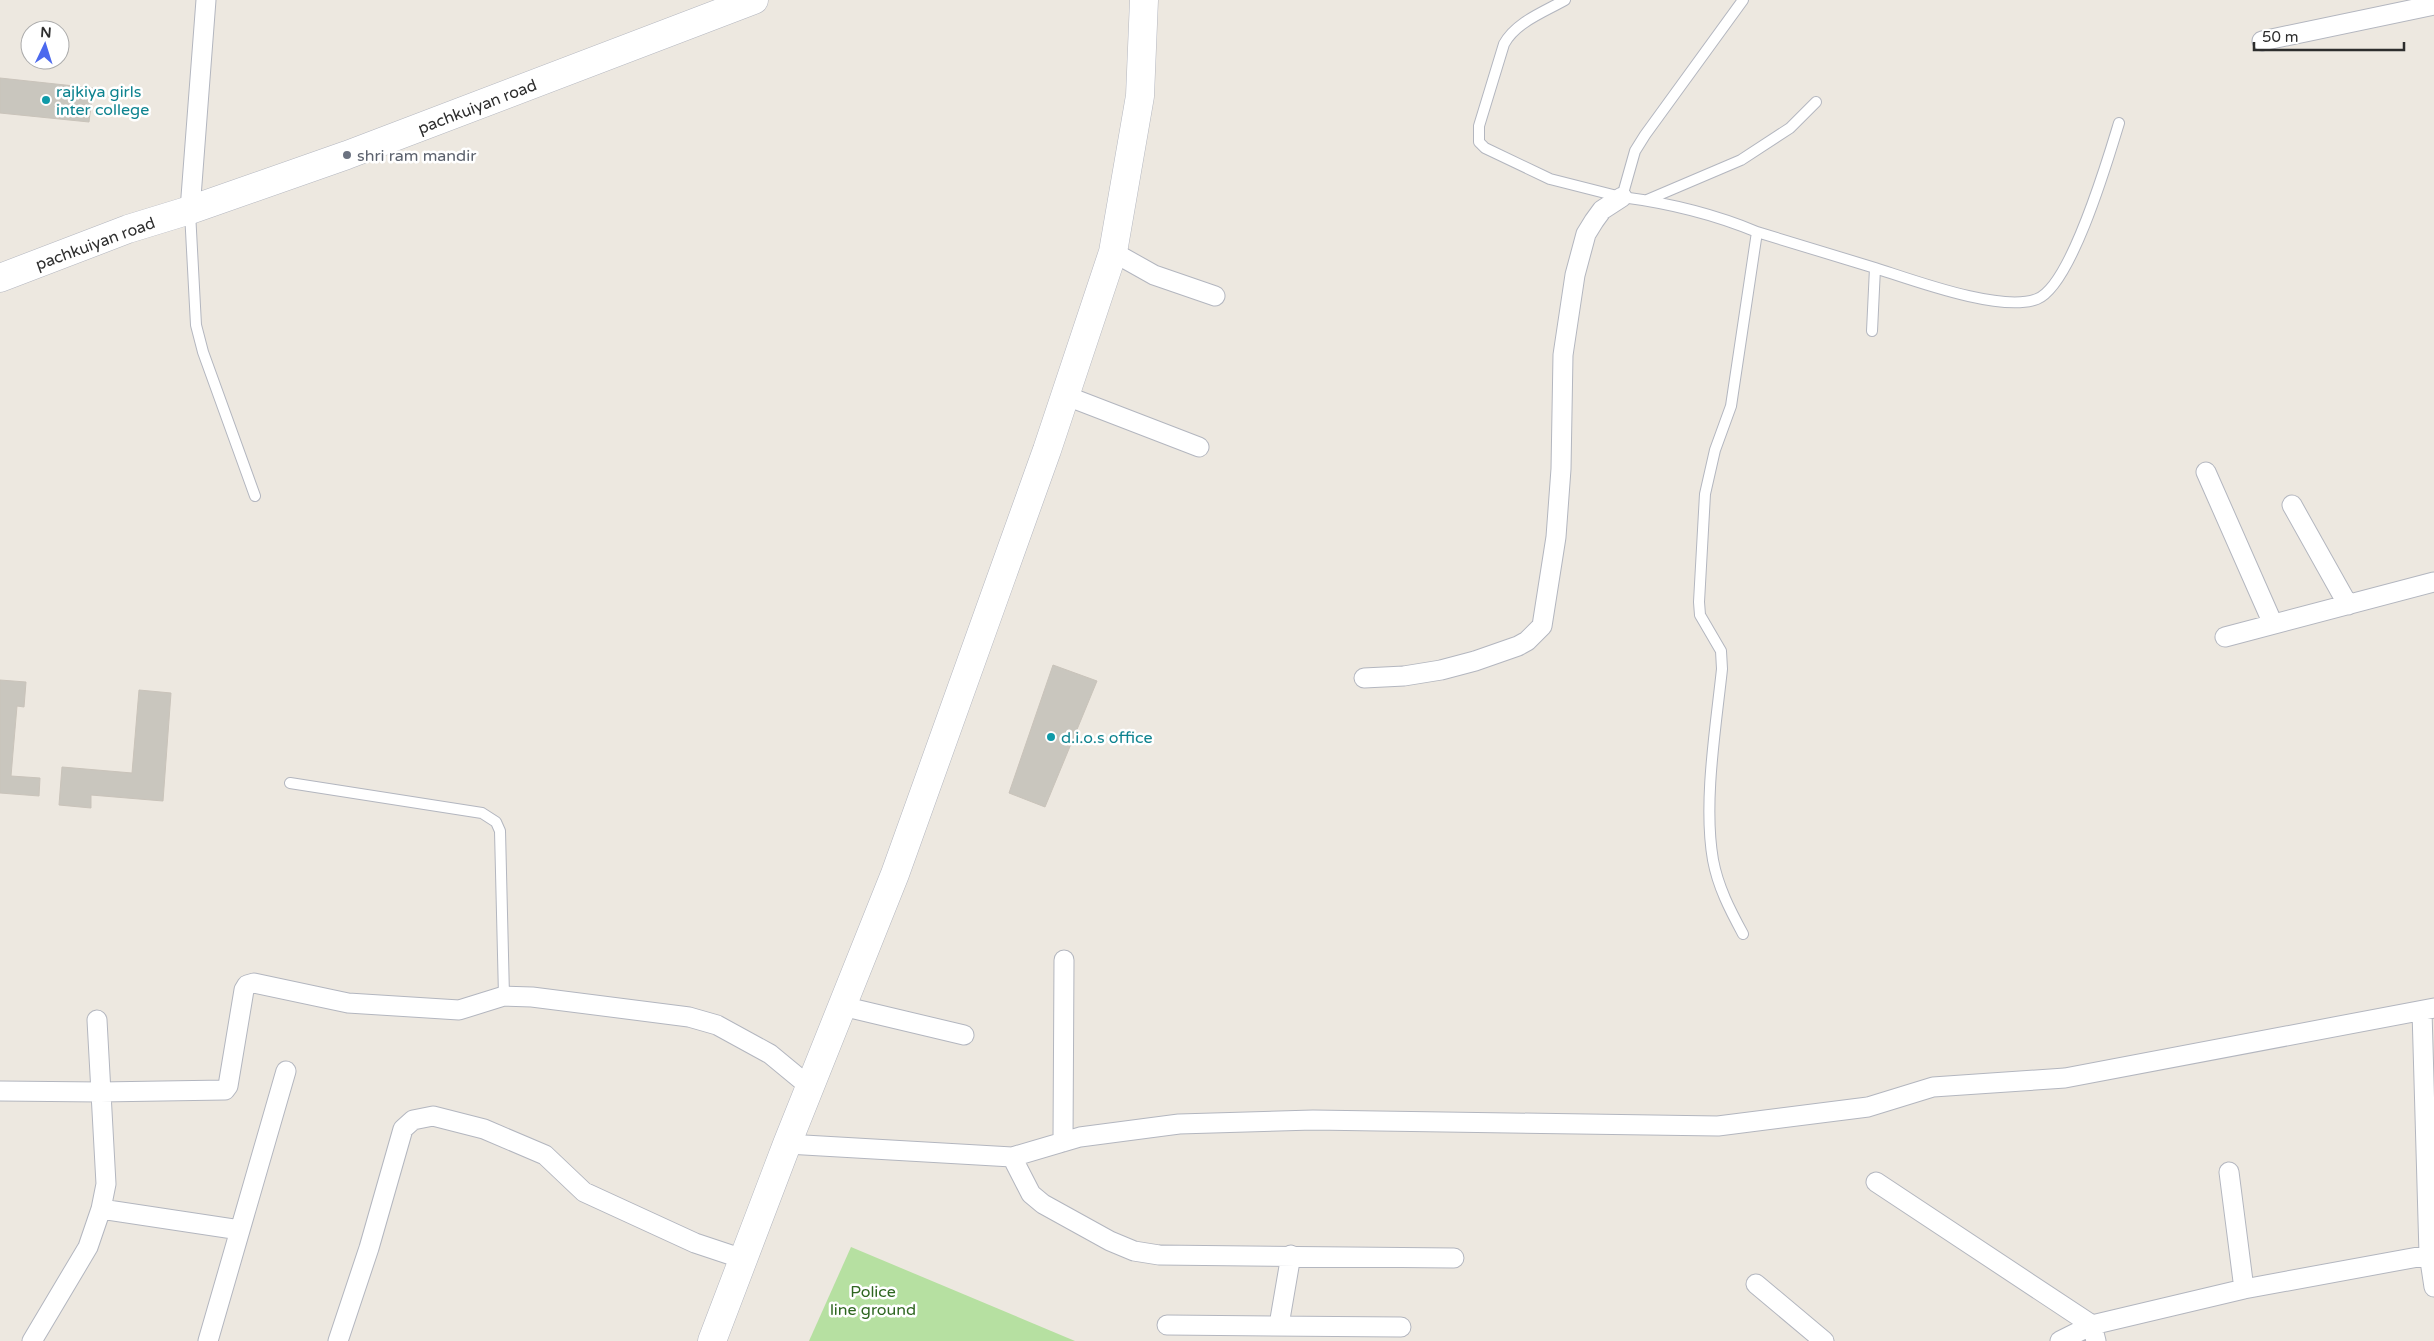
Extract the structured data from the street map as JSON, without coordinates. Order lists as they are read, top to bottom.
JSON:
{
  "streets": {
    "main road": ["pachkuiyan road"]
  },
  "parks": ["Police line ground"],
  "places": ["rajkiya girls inter college", "shri ram mandir", "d.i.o.s office"],
  "scale_bar": "50 m",
  "north": "top"
}
